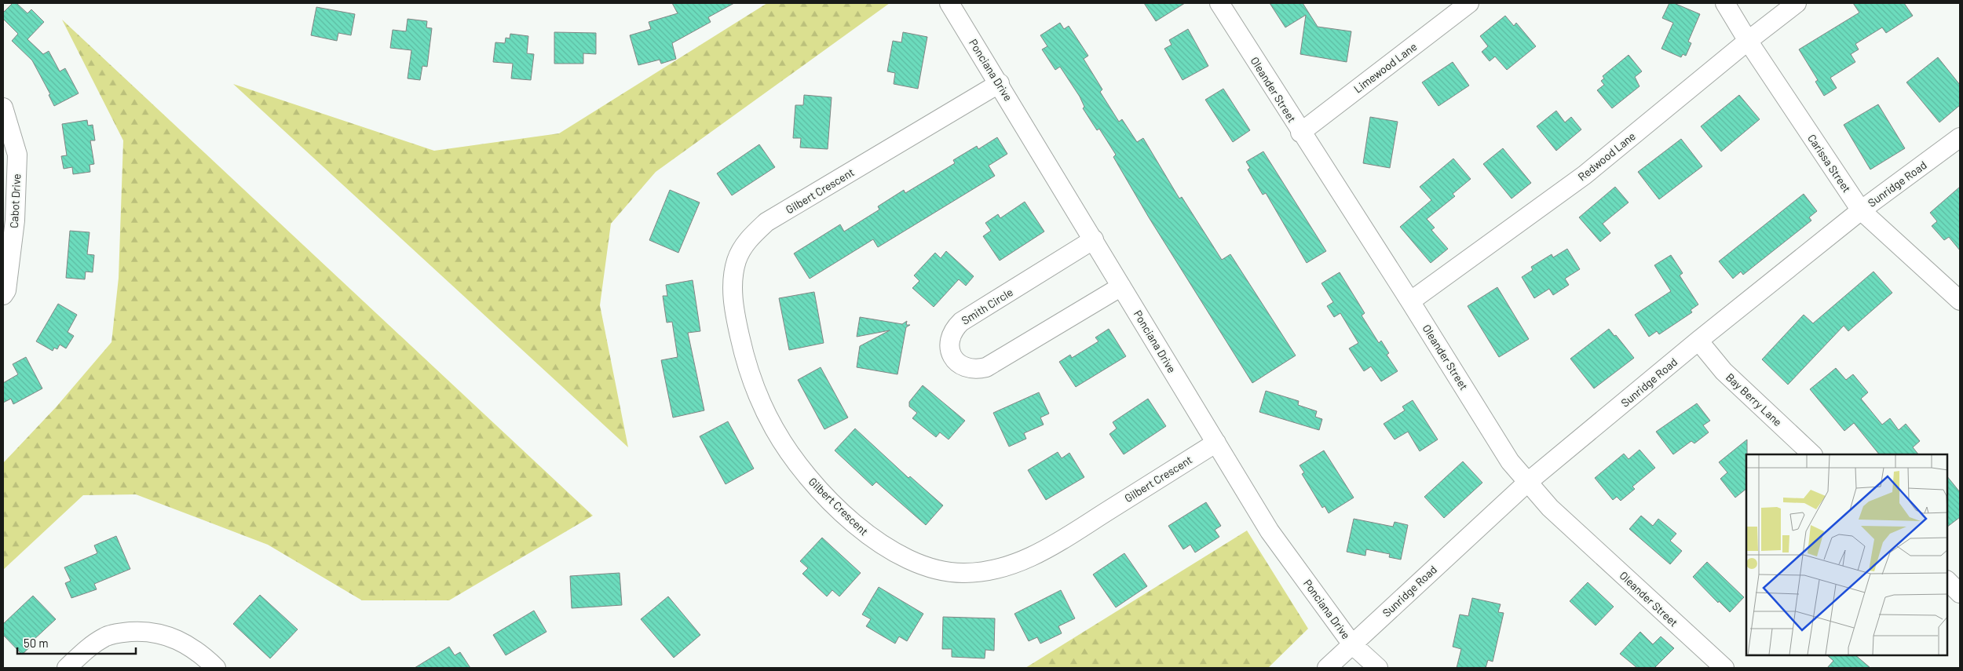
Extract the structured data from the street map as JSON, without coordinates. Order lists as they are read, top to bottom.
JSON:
{
  "streets": {
    "street": [
      "Limewood Lane",
      "Ponciana Drive",
      "Oleander Street",
      "Redwood Lane",
      "Carissa Street",
      "Sunridge Road",
      "Gilbert Crescent",
      "Cabot Drive",
      "Smith Circle",
      "Bay Berry Lane"
    ]
  },
  "crossings": [
    ["Limewood Lane", "Oleander Street"],
    ["Ponciana Drive", "Sunridge Road"],
    ["Ponciana Drive", "Gilbert Crescent"],
    ["Ponciana Drive", "Smith Circle"],
    ["Oleander Street", "Redwood Lane"],
    ["Oleander Street", "Sunridge Road"],
    ["Redwood Lane", "Carissa Street"],
    ["Carissa Street", "Sunridge Road"],
    ["Sunridge Road", "Bay Berry Lane"]
  ],
  "scale_bar": "50 m"
}
